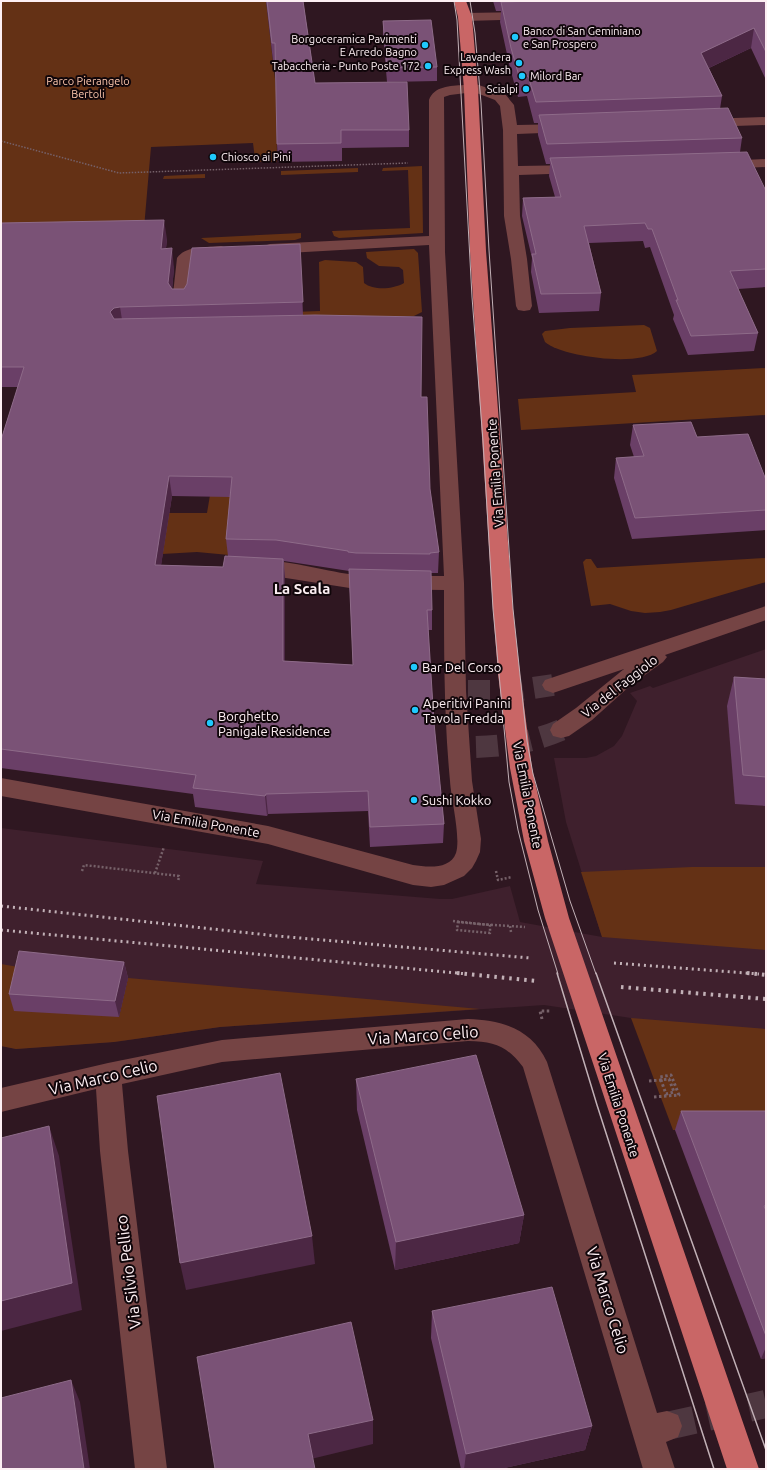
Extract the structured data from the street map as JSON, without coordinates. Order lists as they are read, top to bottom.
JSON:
{
  "streets": {
    "main road": ["Via Emilia Ponente"],
    "street": ["Via del Faggiolo", "Via Marco Celio", "Via Silvio Pellico"]
  },
  "crossings": [
    ["Via Marco Celio", "Via Silvio Pellico"]
  ],
  "districts": ["La Scala"],
  "parks": ["Parco Pierangelo Bertoli"],
  "places": [
    "Banco di San Geminiano e San Prospero",
    "Borgoceramica Pavimenti E Arredo Bagno",
    "Lavandera Express Wash",
    "Tabaccheria - Punto Poste 172",
    "Milord Bar",
    "Scialpi",
    "Chiosco ai Pini",
    "Bar Del Corso",
    "Aperitivi Panini Tavola Fredda",
    "Borghetto Panigale Residence",
    "Sushi Kokko"
  ]
}
